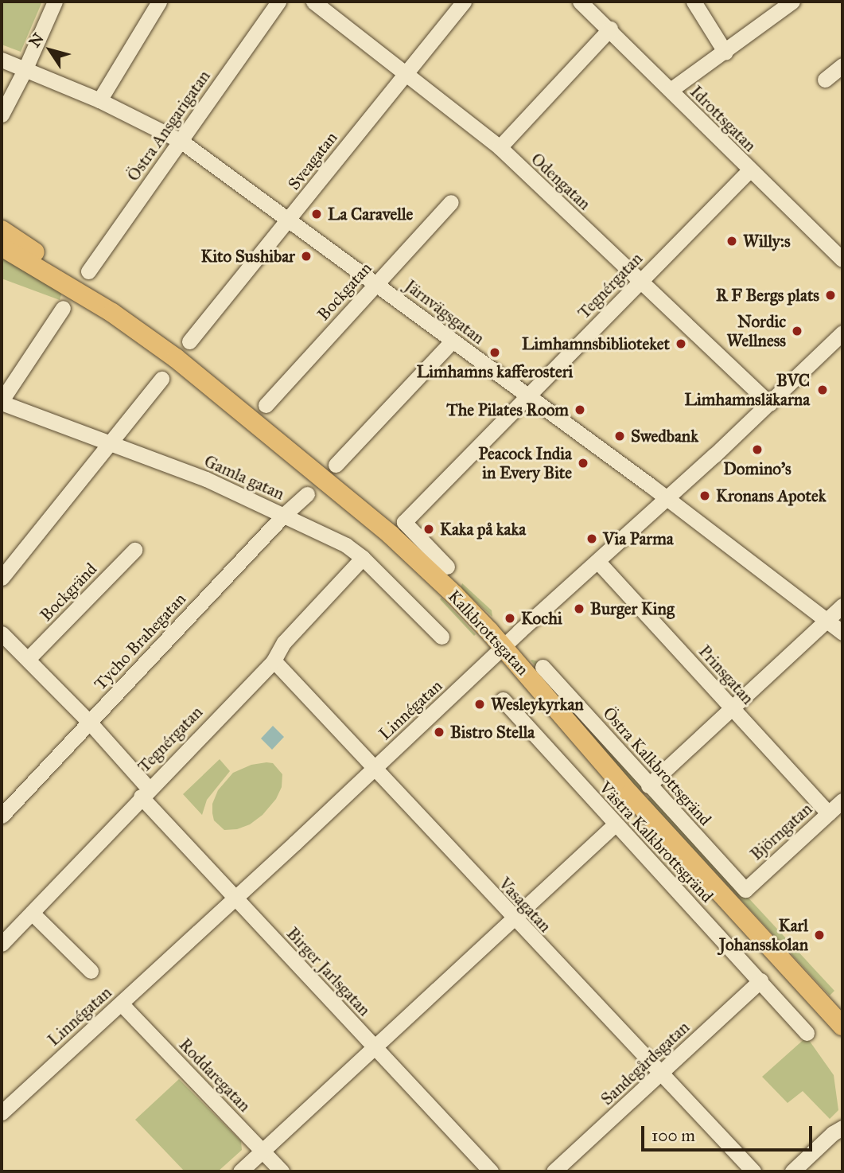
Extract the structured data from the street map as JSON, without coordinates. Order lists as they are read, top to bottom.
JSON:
{
  "streets": {
    "main road": ["Kalkbrottsgatan"],
    "street": [
      "Idrottsgatan",
      "Östra Ansgarigatan",
      "Sveagatan",
      "Odengatan",
      "Tegnérgatan",
      "Bockgatan",
      "Järnvägsgatan",
      "Gamla gatan",
      "Bockgränd",
      "Tycho Brahegatan",
      "Prinsgatan",
      "Linnégatan",
      "Östra Kalkbrottsgränd",
      "Björngatan",
      "Västra Kalkbrottsgränd",
      "Vasagatan",
      "Birger Jarlsgatan",
      "Sandegårdsgatan",
      "Roddaregatan"
    ]
  },
  "crossings": [
    ["Idrottsgatan", "Tegnérgatan"],
    ["Östra Ansgarigatan", "Järnvägsgatan"],
    ["Sveagatan", "Odengatan"],
    ["Sveagatan", "Järnvägsgatan"],
    ["Odengatan", "Tegnérgatan"],
    ["Odengatan", "Linnégatan"],
    ["Tegnérgatan", "Järnvägsgatan"],
    ["Tegnérgatan", "Gamla gatan"],
    ["Tegnérgatan", "Vasagatan"],
    ["Tegnérgatan", "Birger Jarlsgatan"],
    ["Bockgatan", "Järnvägsgatan"],
    ["Järnvägsgatan", "Linnégatan"],
    ["Gamla gatan", "Tycho Brahegatan"],
    ["Bockgränd", "Birger Jarlsgatan"],
    ["Kalkbrottsgatan", "Linnégatan"],
    ["Tycho Brahegatan", "Birger Jarlsgatan"],
    ["Prinsgatan", "Linnégatan"],
    ["Prinsgatan", "Björngatan"],
    ["Linnégatan", "Vasagatan"],
    ["Linnégatan", "Birger Jarlsgatan"],
    ["Linnégatan", "Roddaregatan"],
    ["Östra Kalkbrottsgränd", "Björngatan"],
    ["Västra Kalkbrottsgränd", "Sandegårdsgatan"],
    ["Vasagatan", "Sandegårdsgatan"]
  ],
  "places": [
    "La Caravelle",
    "Willy:s",
    "Kito Sushibar",
    "R F Bergs plats",
    "Nordic Wellness",
    "Limhamnsbiblioteket",
    "Limhamns kafferosteri",
    "BVC Limhamnsläkarna",
    "The Pilates Room",
    "Swedbank",
    "Domino's",
    "Peacock India in Every Bite",
    "Kronans Apotek",
    "Kaka på kaka",
    "Via Parma",
    "Burger King",
    "Kochi",
    "Wesleykyrkan",
    "Bistro Stella",
    "Karl Johansskolan"
  ],
  "scale_bar": "100 m",
  "north": "top left"
}
